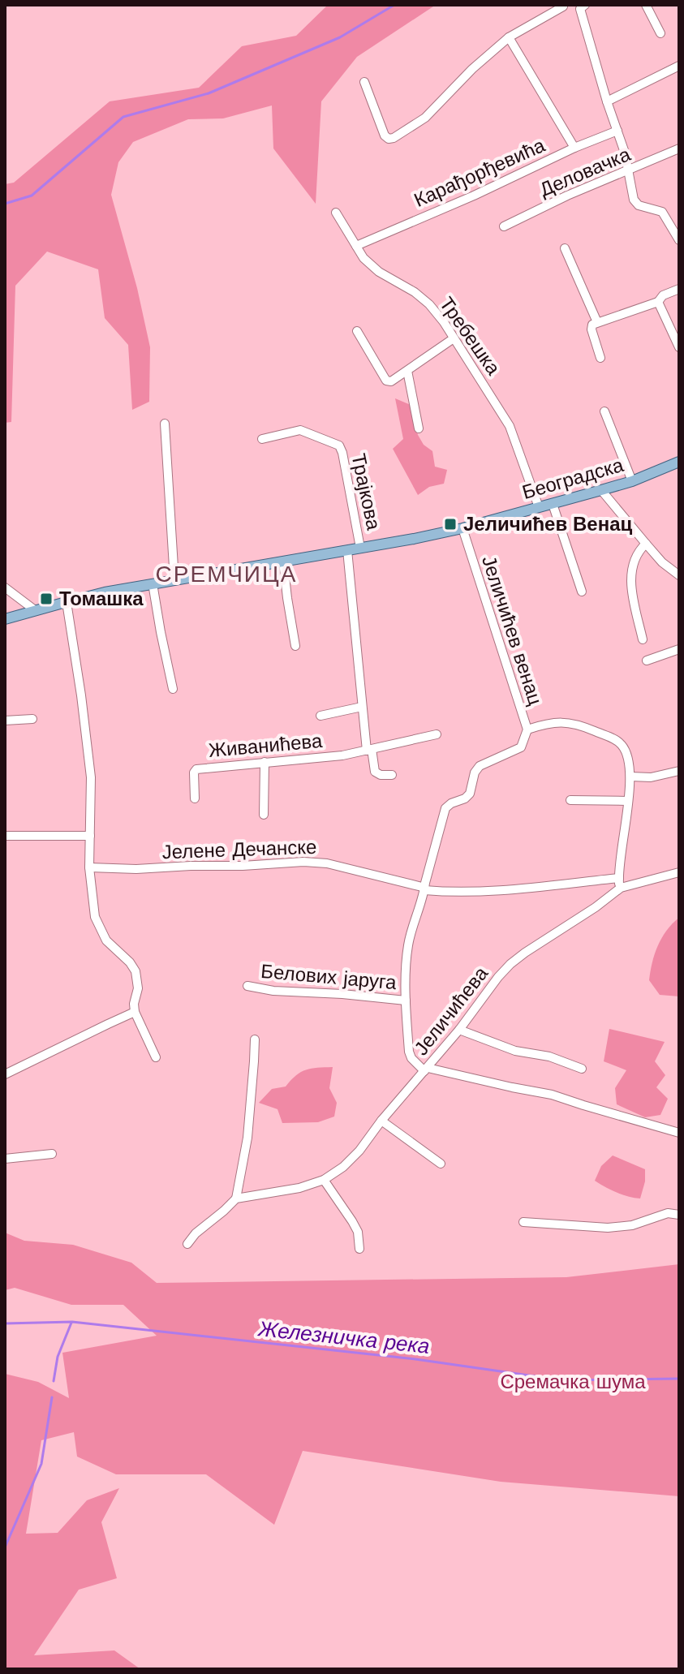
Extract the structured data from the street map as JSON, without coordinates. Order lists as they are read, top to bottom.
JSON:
{
  "streets": {
    "main road": ["Београдска"],
    "street": [
      "Деловачка",
      "Карађорђевића",
      "Требешка",
      "Трајкова",
      "Јеличићев венац",
      "Живанићева",
      "Јелене Дечанске",
      "Белових јаруга",
      "Јеличићева"
    ]
  },
  "crossings": [
    ["Карађорђевића", "Требешка"],
    ["Требешка", "Београдска"],
    ["Београдска", "Трајкова"],
    ["Београдска", "Јеличићев венац"],
    ["Јеличићев венац", "Јелене Дечанске"],
    ["Јеличићев венац", "Белових јаруга"],
    ["Јеличићев венац", "Јеличићева"]
  ],
  "districts": ["СРЕМЧИЦА"],
  "water": ["Железничка река"],
  "parks": ["Сремачка шума"],
  "places": {
    "transit": ["Јеличићев Венац", "Томашка"]
  }
}
